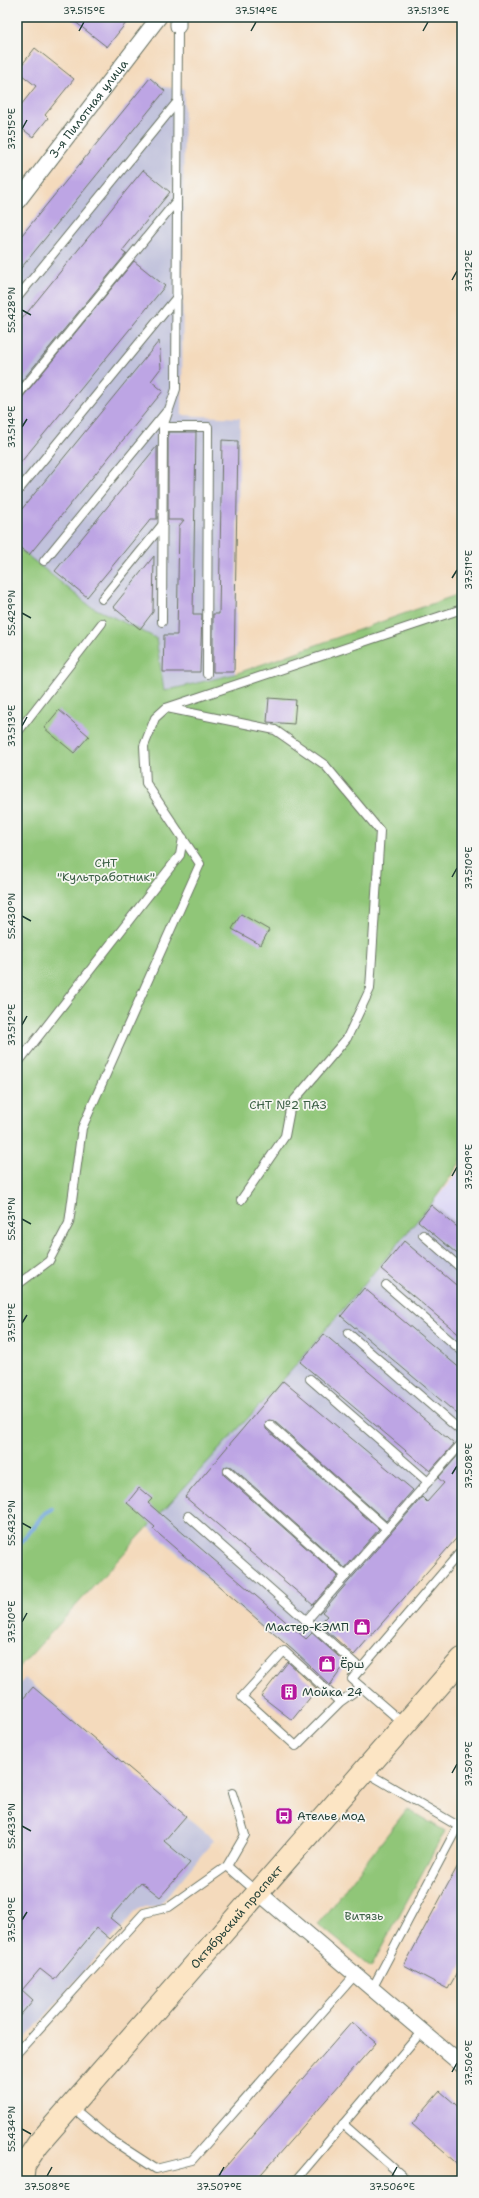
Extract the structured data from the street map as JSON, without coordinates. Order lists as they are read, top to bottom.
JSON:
{
  "streets": {
    "main road": ["Октябрьский проспект"],
    "street": ["3-я Пилотная улица"]
  },
  "parks": ["СНТ \"Культработник\"", "СНТ №2 ПАЗ", "Витязь"],
  "places": {
    "shop": ["Мастер-КЭМП", "Ёрш"],
    "building": ["Мойка 24"],
    "bus stop": ["Ателье мод"]
  },
  "coordinates": [
    "37.515°E",
    "37.514°E",
    "37.513°E",
    "37.512°E",
    "55.428°N",
    "37.511°E",
    "55.429°N",
    "37.510°E",
    "55.430°N",
    "37.509°E",
    "55.431°N",
    "37.508°E",
    "55.432°N",
    "37.507°E",
    "55.433°N",
    "37.506°E",
    "55.434°N"
  ]
}
